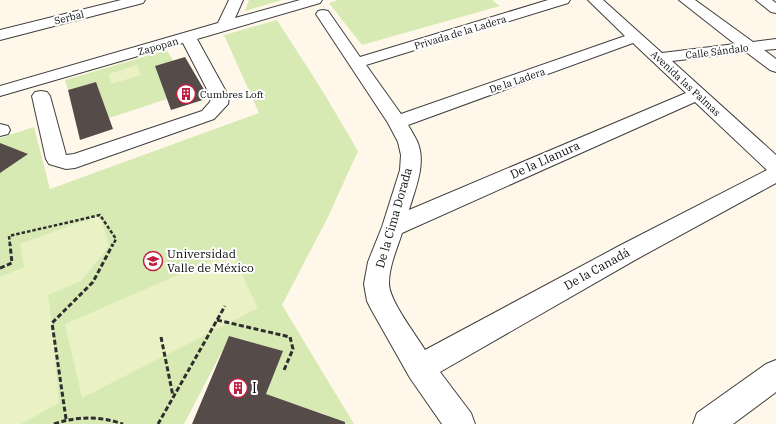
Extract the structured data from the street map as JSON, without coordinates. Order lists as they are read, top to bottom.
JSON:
{
  "streets": {
    "street": [
      "Serbal",
      "Privada de la Ladera",
      "Zapopan",
      "Calle Sándalo",
      "De la Ladera",
      "Avenida las Palmas",
      "De la Llanura",
      "De la Cima Dorada",
      "De la Canadá"
    ]
  },
  "crossings": [
    ["Privada de la Ladera", "De la Cima Dorada"],
    ["Zapopan", "De la Cima Dorada"],
    ["Calle Sándalo", "Avenida las Palmas"],
    ["De la Ladera", "Avenida las Palmas"],
    ["De la Ladera", "De la Cima Dorada"],
    ["Avenida las Palmas", "De la Llanura"],
    ["De la Llanura", "De la Cima Dorada"],
    ["De la Cima Dorada", "De la Canadá"]
  ],
  "places": {
    "building": ["Cumbres Loft", "I"],
    "school or university": ["Universidad Valle de México"]
  }
}
